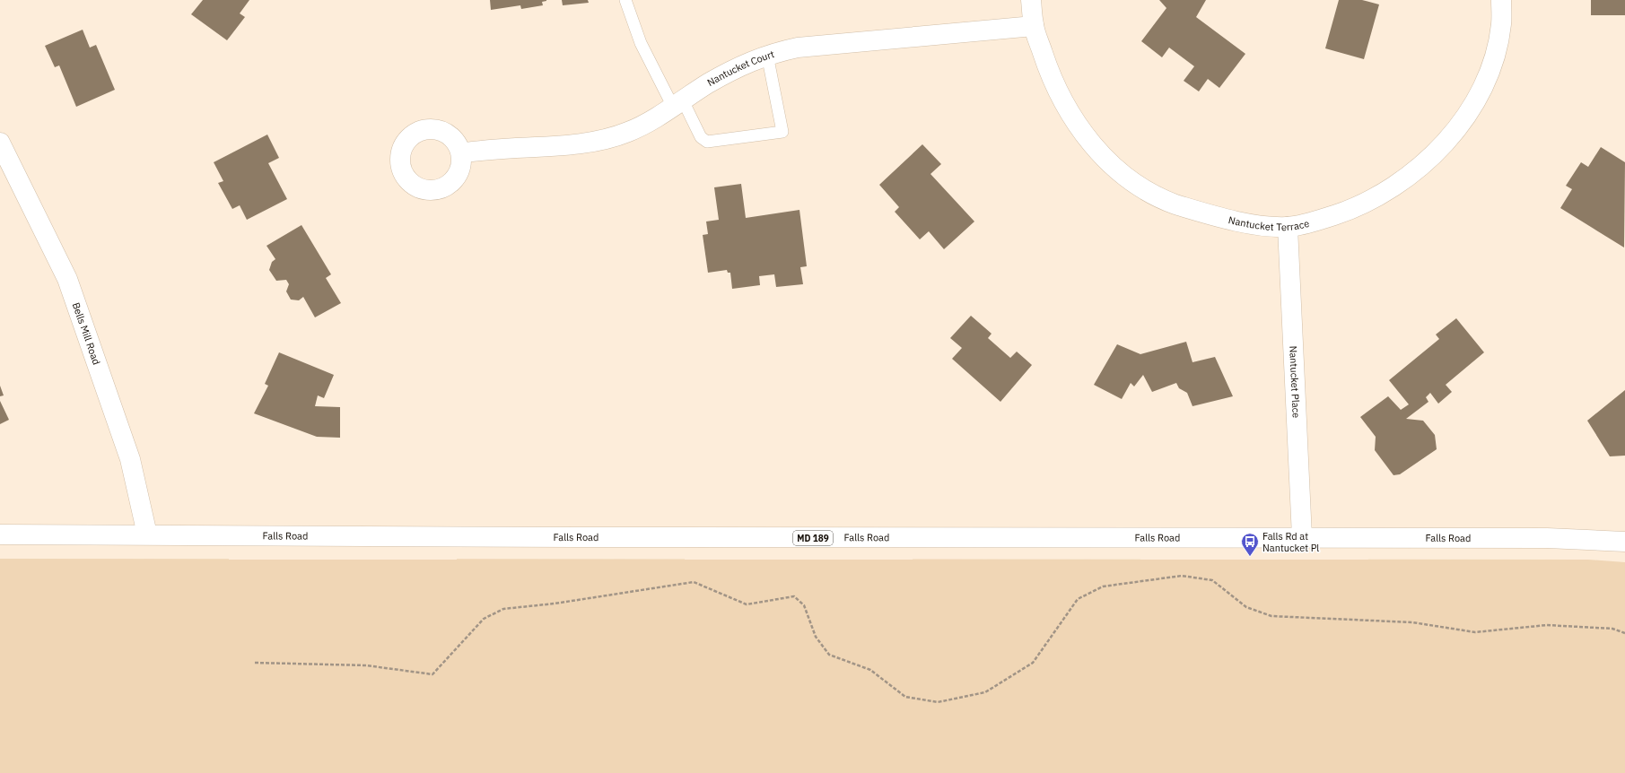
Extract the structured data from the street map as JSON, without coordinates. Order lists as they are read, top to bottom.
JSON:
{
  "streets": {
    "street": [
      "Nantucket Court",
      "Nantucket Terrace",
      "Bells Mill Road",
      "Nantucket Place",
      "Falls Road",
      "MD 189"
    ]
  },
  "crossings": [
    ["Nantucket Court", "Nantucket Terrace"],
    ["Nantucket Terrace", "Nantucket Place"],
    ["Bells Mill Road", "Falls Road"],
    ["Nantucket Place", "Falls Road"]
  ],
  "places": {
    "bus stop": ["Falls Rd at Nantucket Pl"]
  }
}
